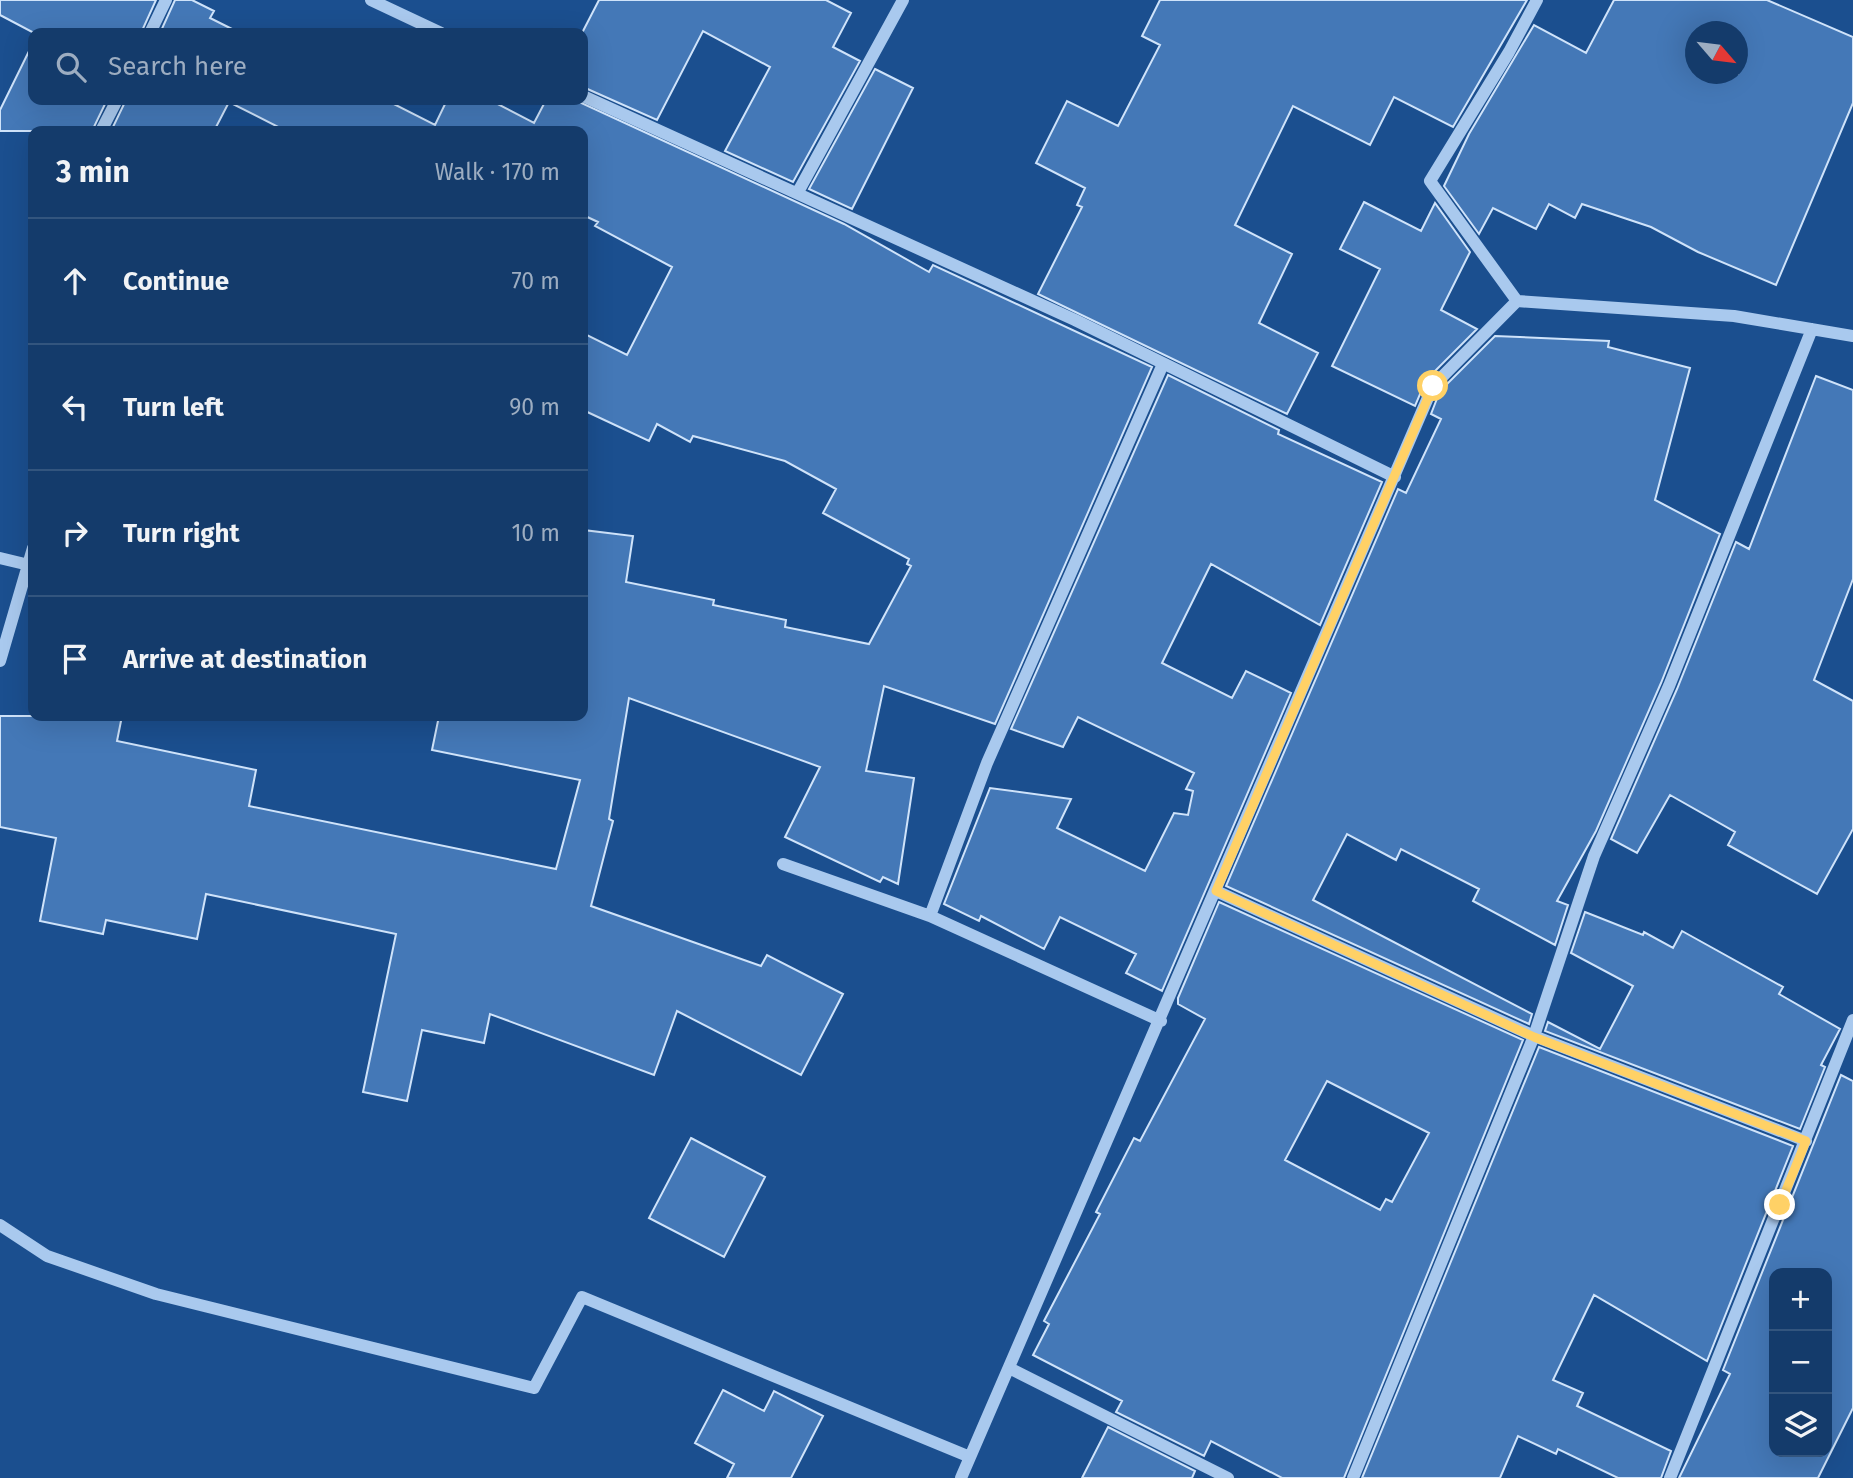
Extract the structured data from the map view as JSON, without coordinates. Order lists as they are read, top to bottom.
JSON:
{
  "north": "bottom right",
  "page": {
    "search": "Search here",
    "heading": ["3 min", "Walk · 170 m"],
    "list": [
      ["Continue", "70 m"],
      ["Turn left", "90 m"],
      ["Turn right", "10 m"],
      "Arrive at destination"
    ],
    "map_buttons": ["+", "−"]
  }
}
